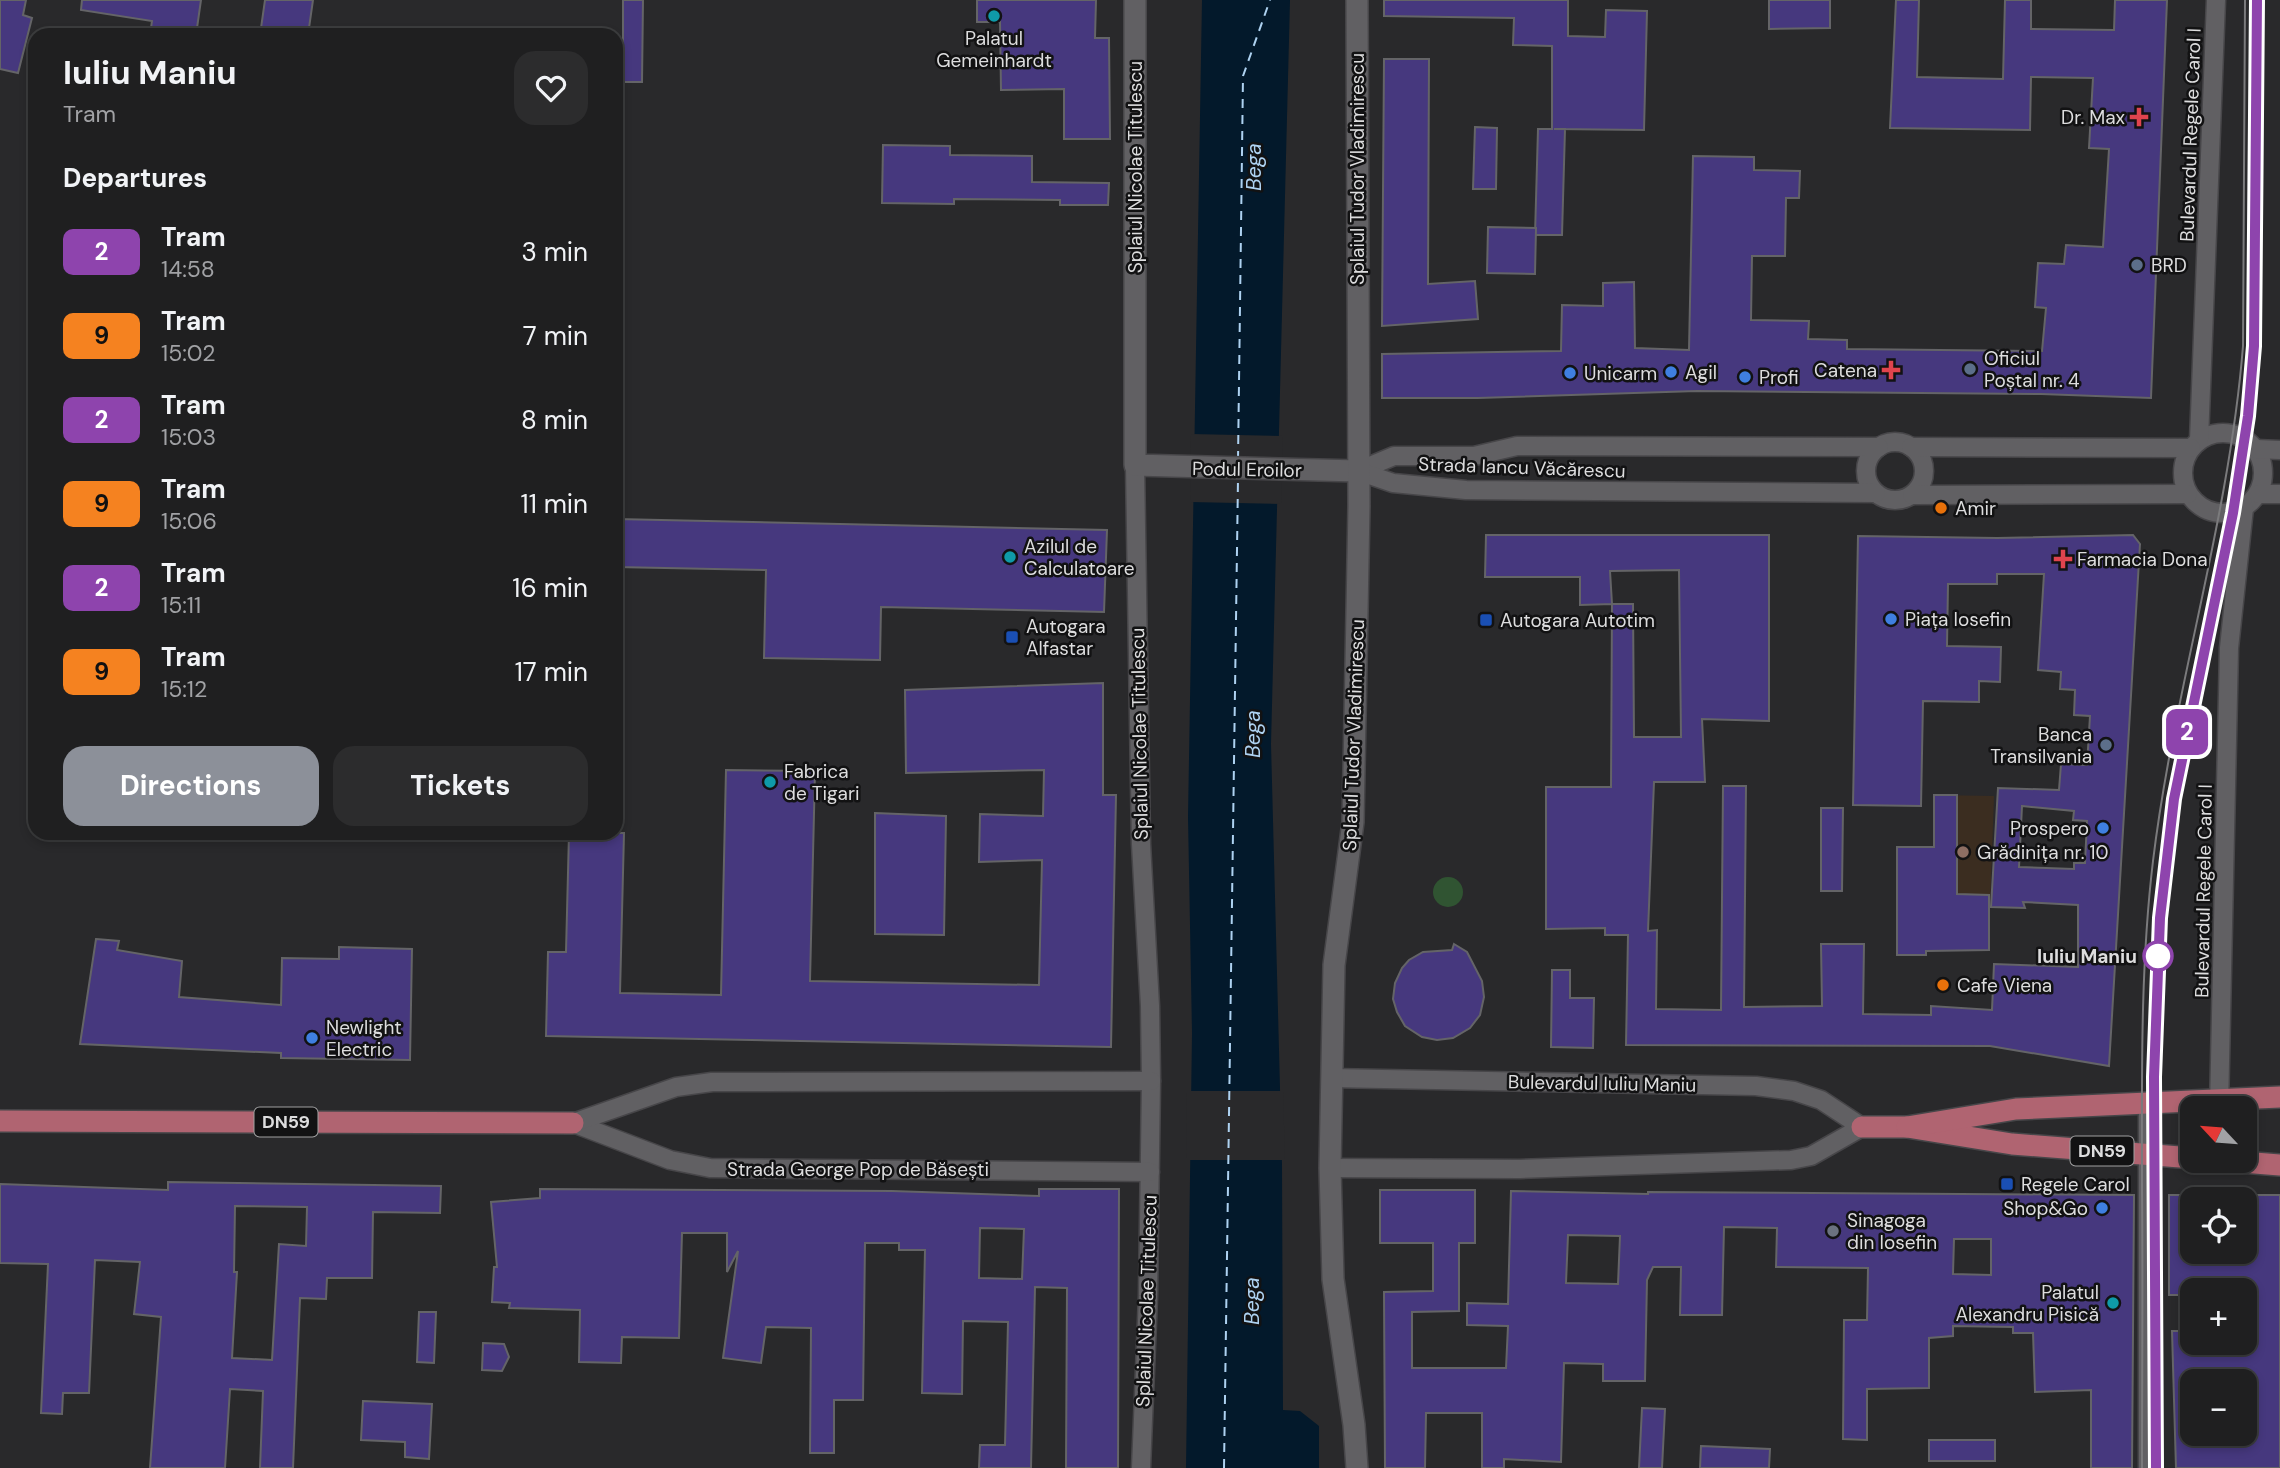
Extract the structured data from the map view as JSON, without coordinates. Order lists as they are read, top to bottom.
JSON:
{
  "streets": {
    "main road": ["DN59", "Strada George Pop de Băsești"],
    "street": [
      "Bulevardul Regele Carol I",
      "Splaiul Nicolae Titulescu",
      "Splaiul Tudor Vladimirescu",
      "Strada Iancu Văcărescu",
      "Podul Eroilor",
      "Bulevardul Iuliu Maniu"
    ]
  },
  "crossings": [
    ["Splaiul Nicolae Titulescu", "Podul Eroilor"],
    ["Splaiul Nicolae Titulescu", "Strada George Pop de Băsești"],
    ["Splaiul Tudor Vladimirescu", "Strada Iancu Văcărescu"],
    ["Splaiul Tudor Vladimirescu", "Podul Eroilor"],
    ["Splaiul Tudor Vladimirescu", "Bulevardul Iuliu Maniu"],
    ["Strada Iancu Văcărescu", "Podul Eroilor"],
    ["Bulevardul Iuliu Maniu", "DN59"]
  ],
  "water": ["Bega"],
  "places": {
    "other": [
      "Palatul Gemeinhardt",
      "BRD",
      "Oficiul Poștal nr. 4",
      "Agil",
      "Unicarm",
      "Profi",
      "Amir",
      "Azilul de Calculatoare",
      "Piața Iosefin",
      "Banca Transilvania",
      "Fabrica de Tigari",
      "Prospero",
      "Grădinița nr. 10",
      "Iuliu Maniu",
      "Cafe Viena",
      "Newlight Electric",
      "Shop&Go",
      "Sinagoga din Iosefin",
      "Palatul Alexandru Pisică"
    ],
    "health": ["Dr. Max", "Catena", "Farmacia Dona"],
    "transit": ["Autogara Autotim", "Autogara Alfastar", "Regele Carol"]
  },
  "lines": ["tram line 2"],
  "north": "top left",
  "page": {
    "on_map": "2",
    "heading": [
      ["Iuliu Maniu", "Tram"],
      "Departures"
    ],
    "list": [
      {
        "mark": "2",
        "name": "Tram",
        "note": "14:58",
        "value": "3 min"
      },
      {
        "mark": "9",
        "name": "Tram",
        "note": "15:02",
        "value": "7 min"
      },
      {
        "mark": "2",
        "name": "Tram",
        "note": "15:03",
        "value": "8 min"
      },
      {
        "mark": "9",
        "name": "Tram",
        "note": "15:06",
        "value": "11 min"
      },
      {
        "mark": "2",
        "name": "Tram",
        "note": "15:11",
        "value": "16 min"
      },
      {
        "mark": "9",
        "name": "Tram",
        "note": "15:12",
        "value": "17 min"
      }
    ],
    "buttons": ["Directions", "Tickets"],
    "map_buttons": ["+", "−"]
  }
}
